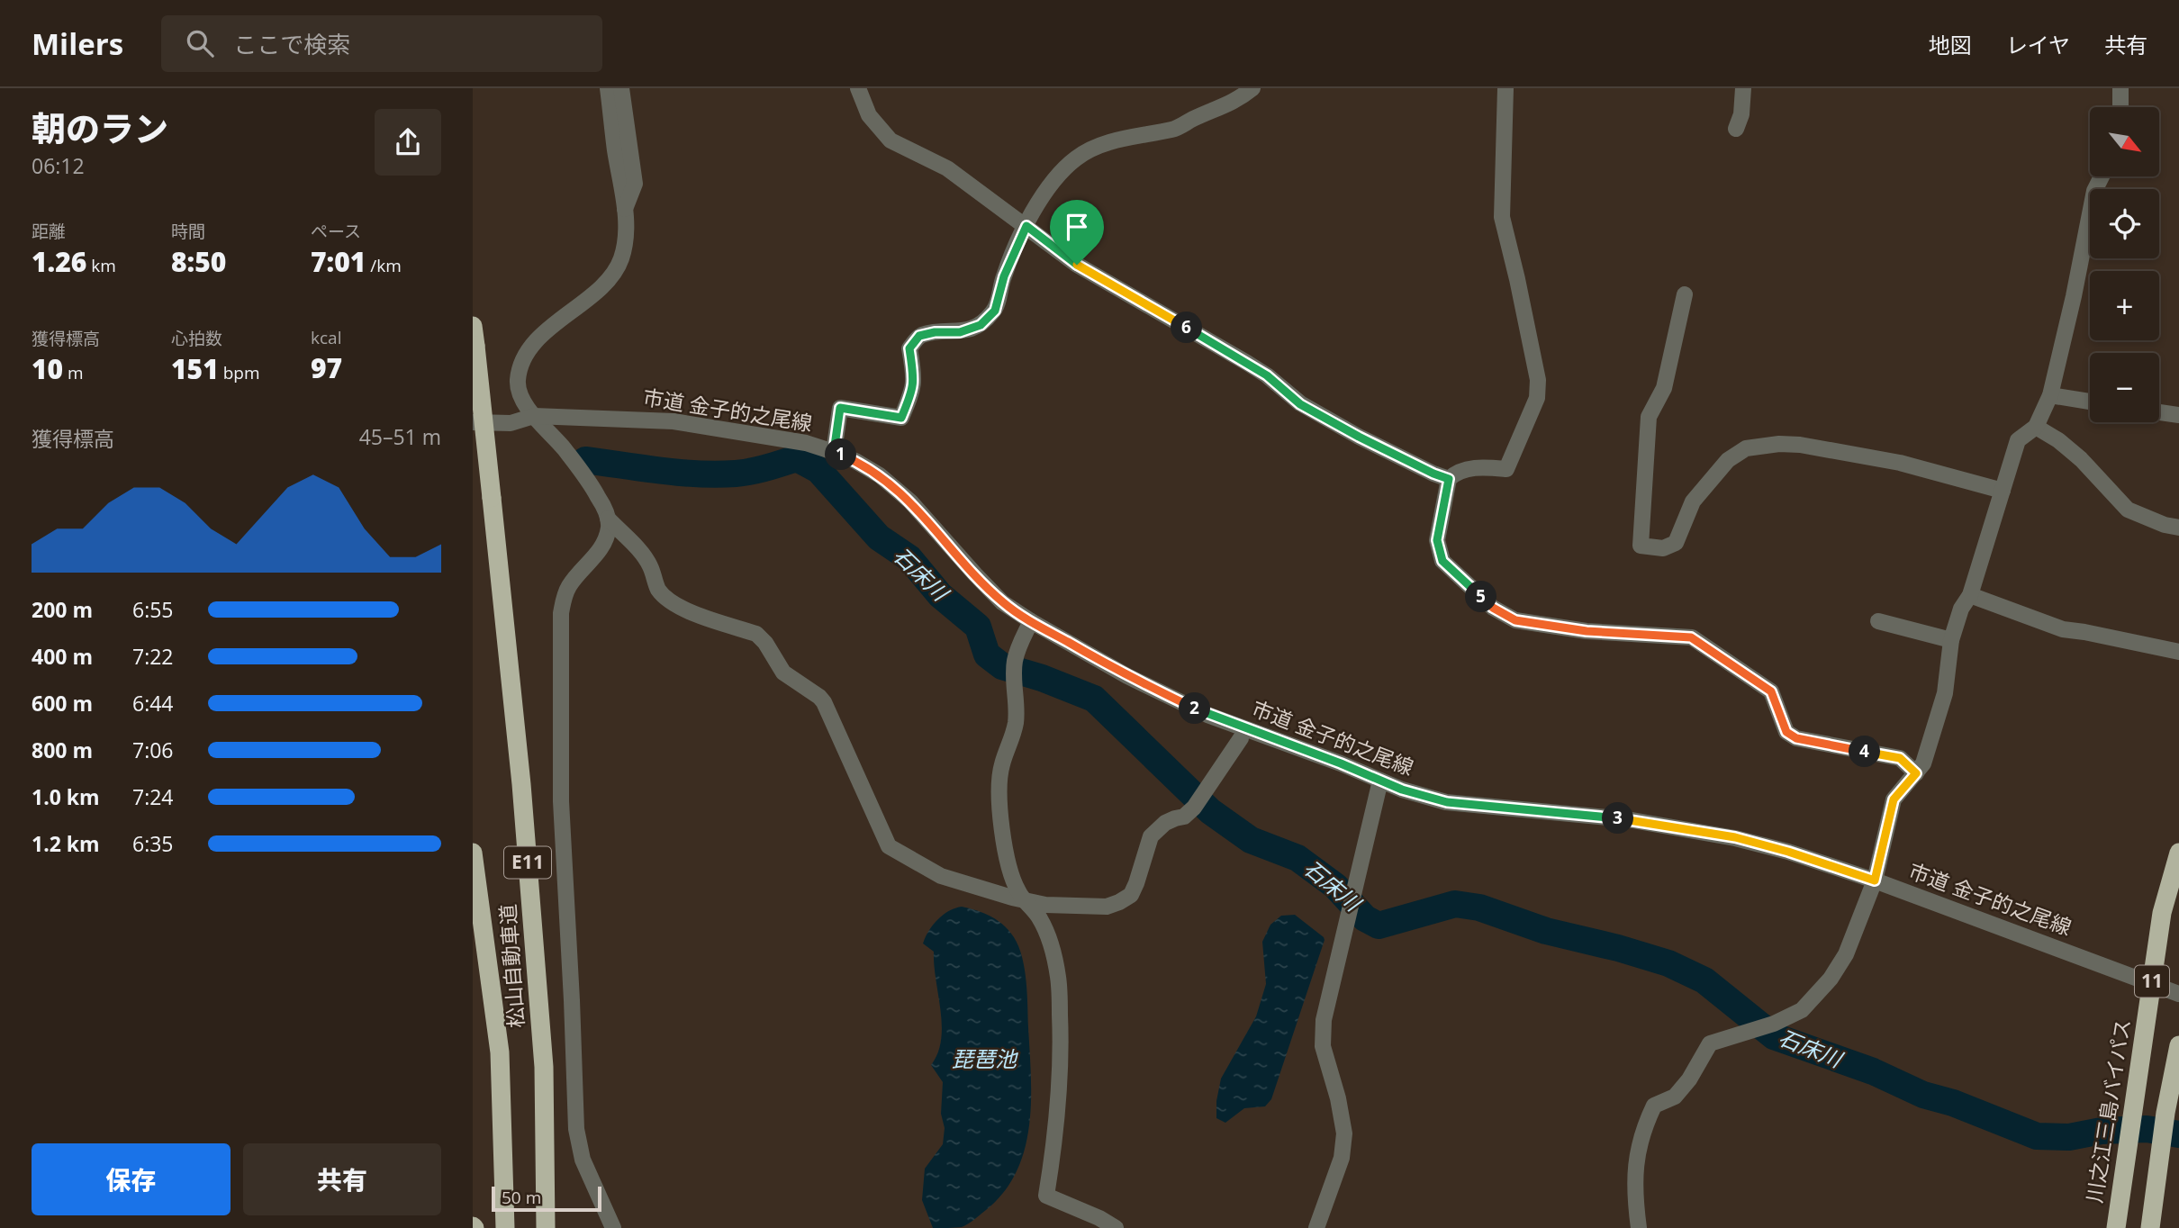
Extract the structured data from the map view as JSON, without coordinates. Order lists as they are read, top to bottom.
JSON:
{
  "streets": {
    "highway": [
      "E11",
      "松山自動車道",
      "11",
      "川之江三島バイパス"
    ],
    "street": ["市道 金子的之尾線"]
  },
  "crossings": [
    ["市道 金子的之尾線", "川之江三島バイパス"]
  ],
  "water": ["石床川", "琵琶池"],
  "scale_bar": "50 m",
  "north": "bottom right",
  "page": {
    "header": "Milers",
    "search": "ここで検索",
    "nav": ["地図", "レイヤ", "共有"],
    "heading": ["朝のラン", "06:12"],
    "map_buttons": ["+", "−"],
    "stats": [
      ["距離", "1.26 km"],
      ["時間", "8:50"],
      ["ペース", "7:01 /km"],
      ["獲得標高", "10 m"],
      ["心拍数", "151 bpm"],
      ["kcal", "97"]
    ],
    "pins": [
      "6",
      "1",
      "5",
      "2",
      "4",
      "3"
    ],
    "chart": ["獲得標高", "45–51 m"],
    "list": [
      {
        "name": "200 m",
        "note": "6:55"
      },
      {
        "name": "400 m",
        "note": "7:22"
      },
      {
        "name": "600 m",
        "note": "6:44"
      },
      {
        "name": "800 m",
        "note": "7:06"
      },
      {
        "name": "1.0 km",
        "note": "7:24"
      },
      {
        "name": "1.2 km",
        "note": "6:35"
      }
    ],
    "buttons": ["保存", "共有"],
    "scale": "50 m"
  }
}
